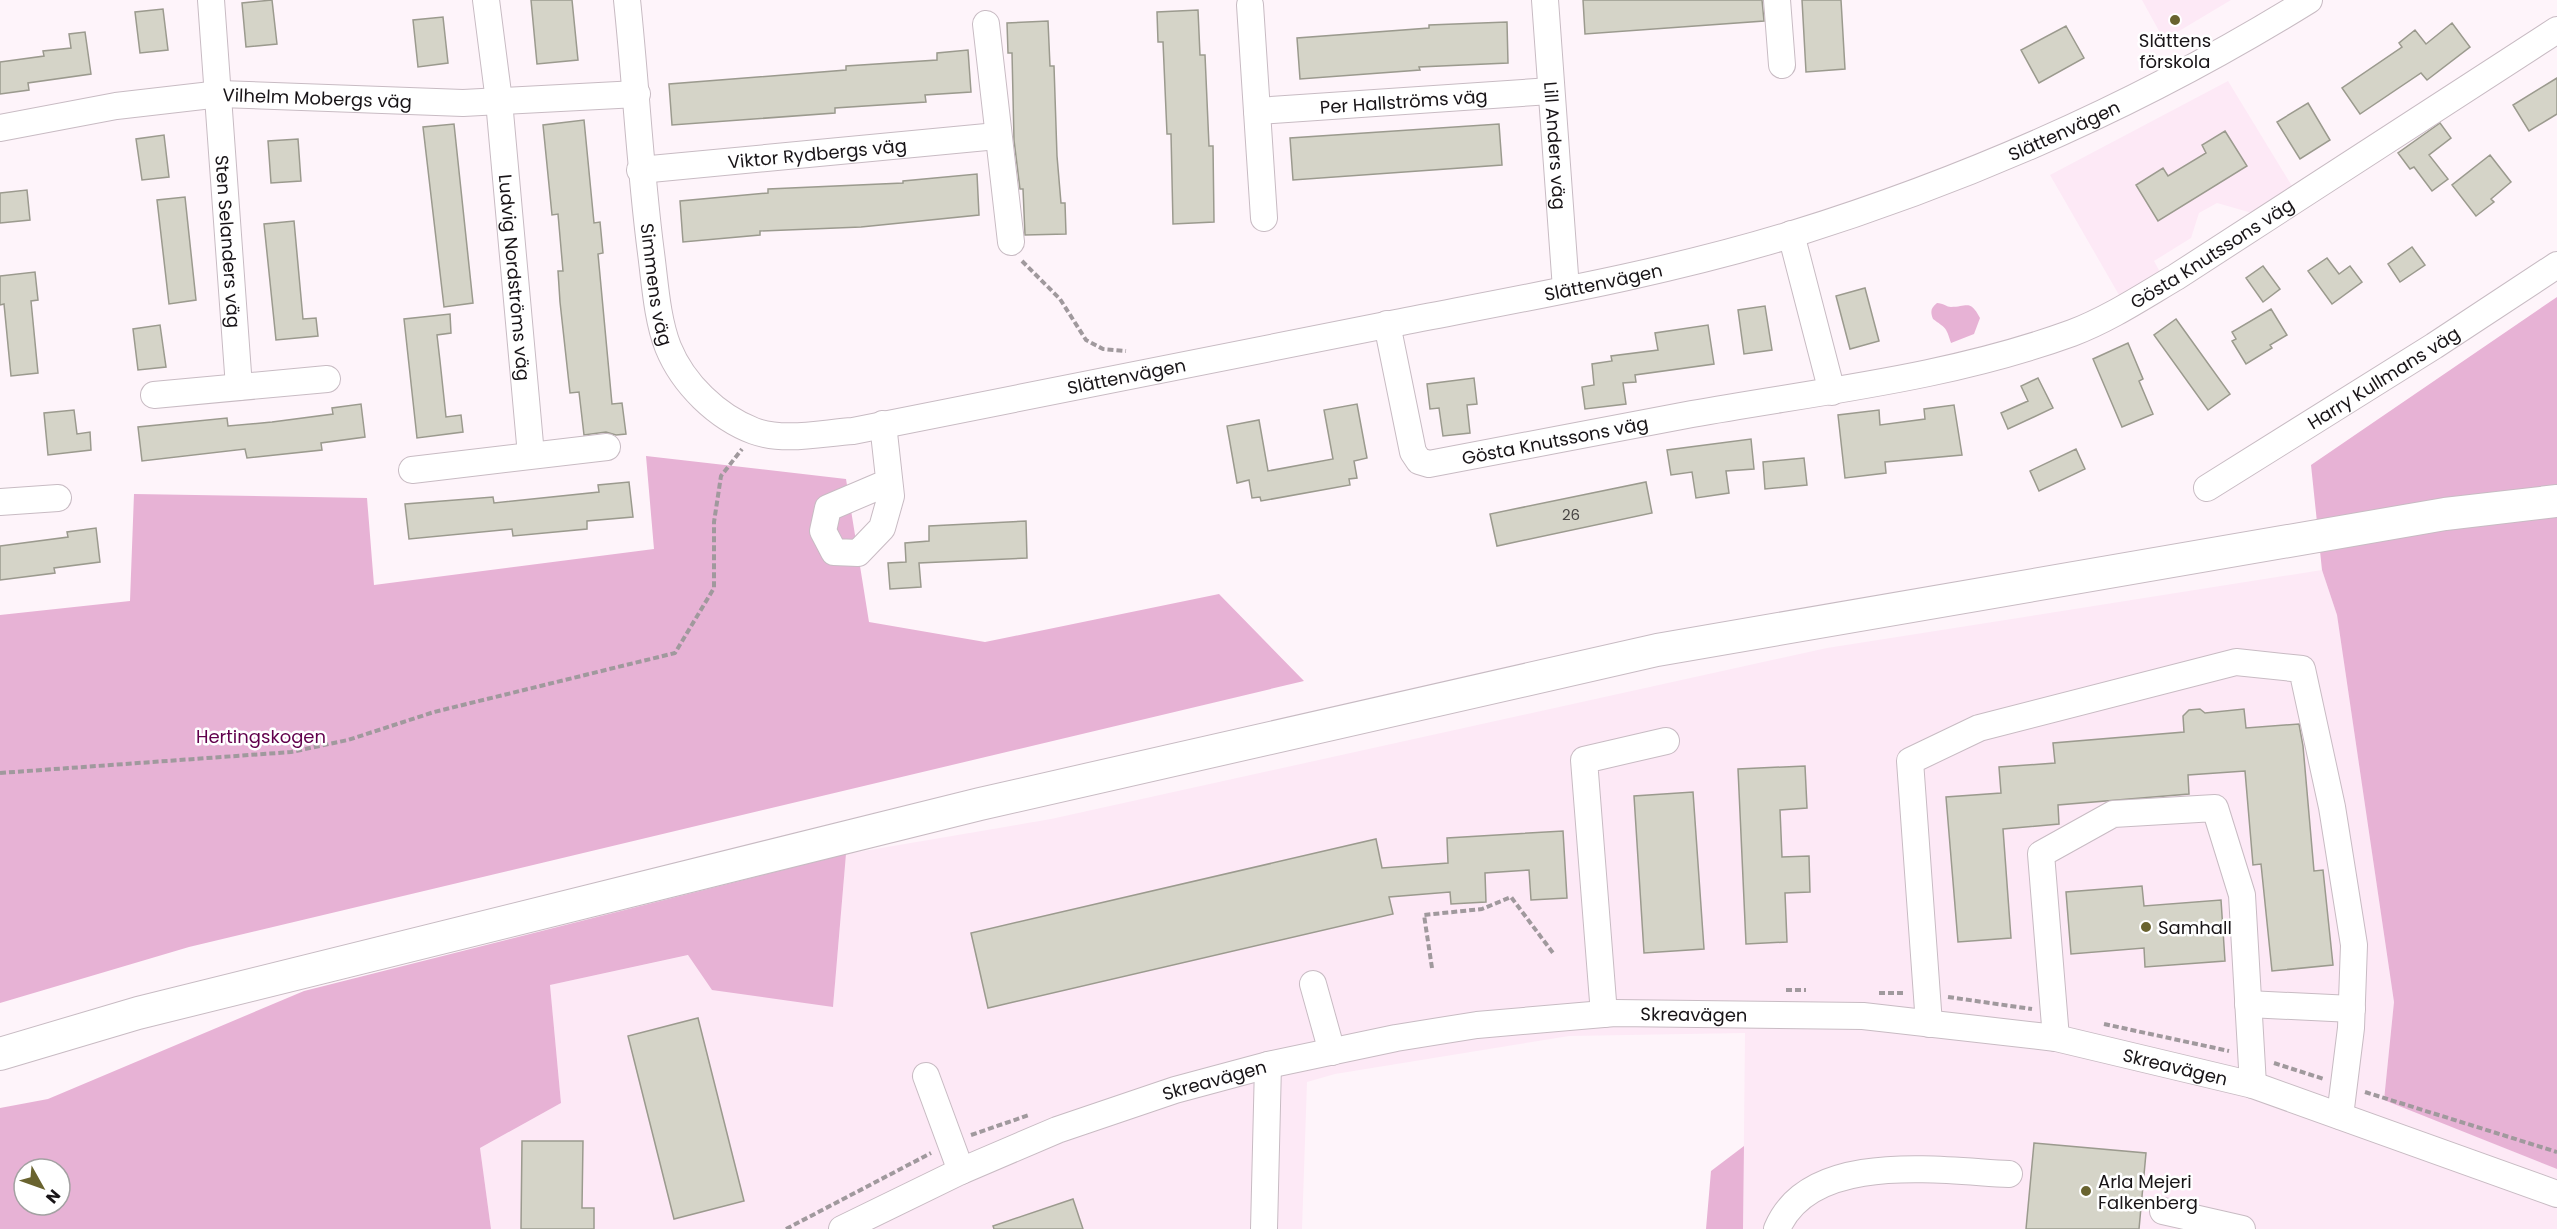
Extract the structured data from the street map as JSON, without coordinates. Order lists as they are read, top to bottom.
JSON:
{
  "streets": {
    "street": [
      "Vilhelm Mobergs väg",
      "Per Hallströms väg",
      "Slättenvägen",
      "Lill Anders väg",
      "Viktor Rydbergs väg",
      "Sten Selanders väg",
      "Gösta Knutssons väg",
      "Ludvig Nordströms väg",
      "Simmens väg",
      "Harry Kullmans väg",
      "Skreavägen"
    ]
  },
  "crossings": [
    ["Vilhelm Mobergs väg", "Sten Selanders väg"],
    ["Vilhelm Mobergs väg", "Ludvig Nordströms väg"],
    ["Vilhelm Mobergs väg", "Simmens väg"],
    ["Per Hallströms väg", "Lill Anders väg"],
    ["Slättenvägen", "Lill Anders väg"],
    ["Slättenvägen", "Gösta Knutssons väg"],
    ["Slättenvägen", "Simmens väg"],
    ["Viktor Rydbergs väg", "Simmens väg"]
  ],
  "parks": ["Hertingskogen"],
  "places": ["Slättens förskola", "Samhall", "Arla Mejeri Falkenberg"],
  "house_numbers": ["26"],
  "north": "bottom right"
}
